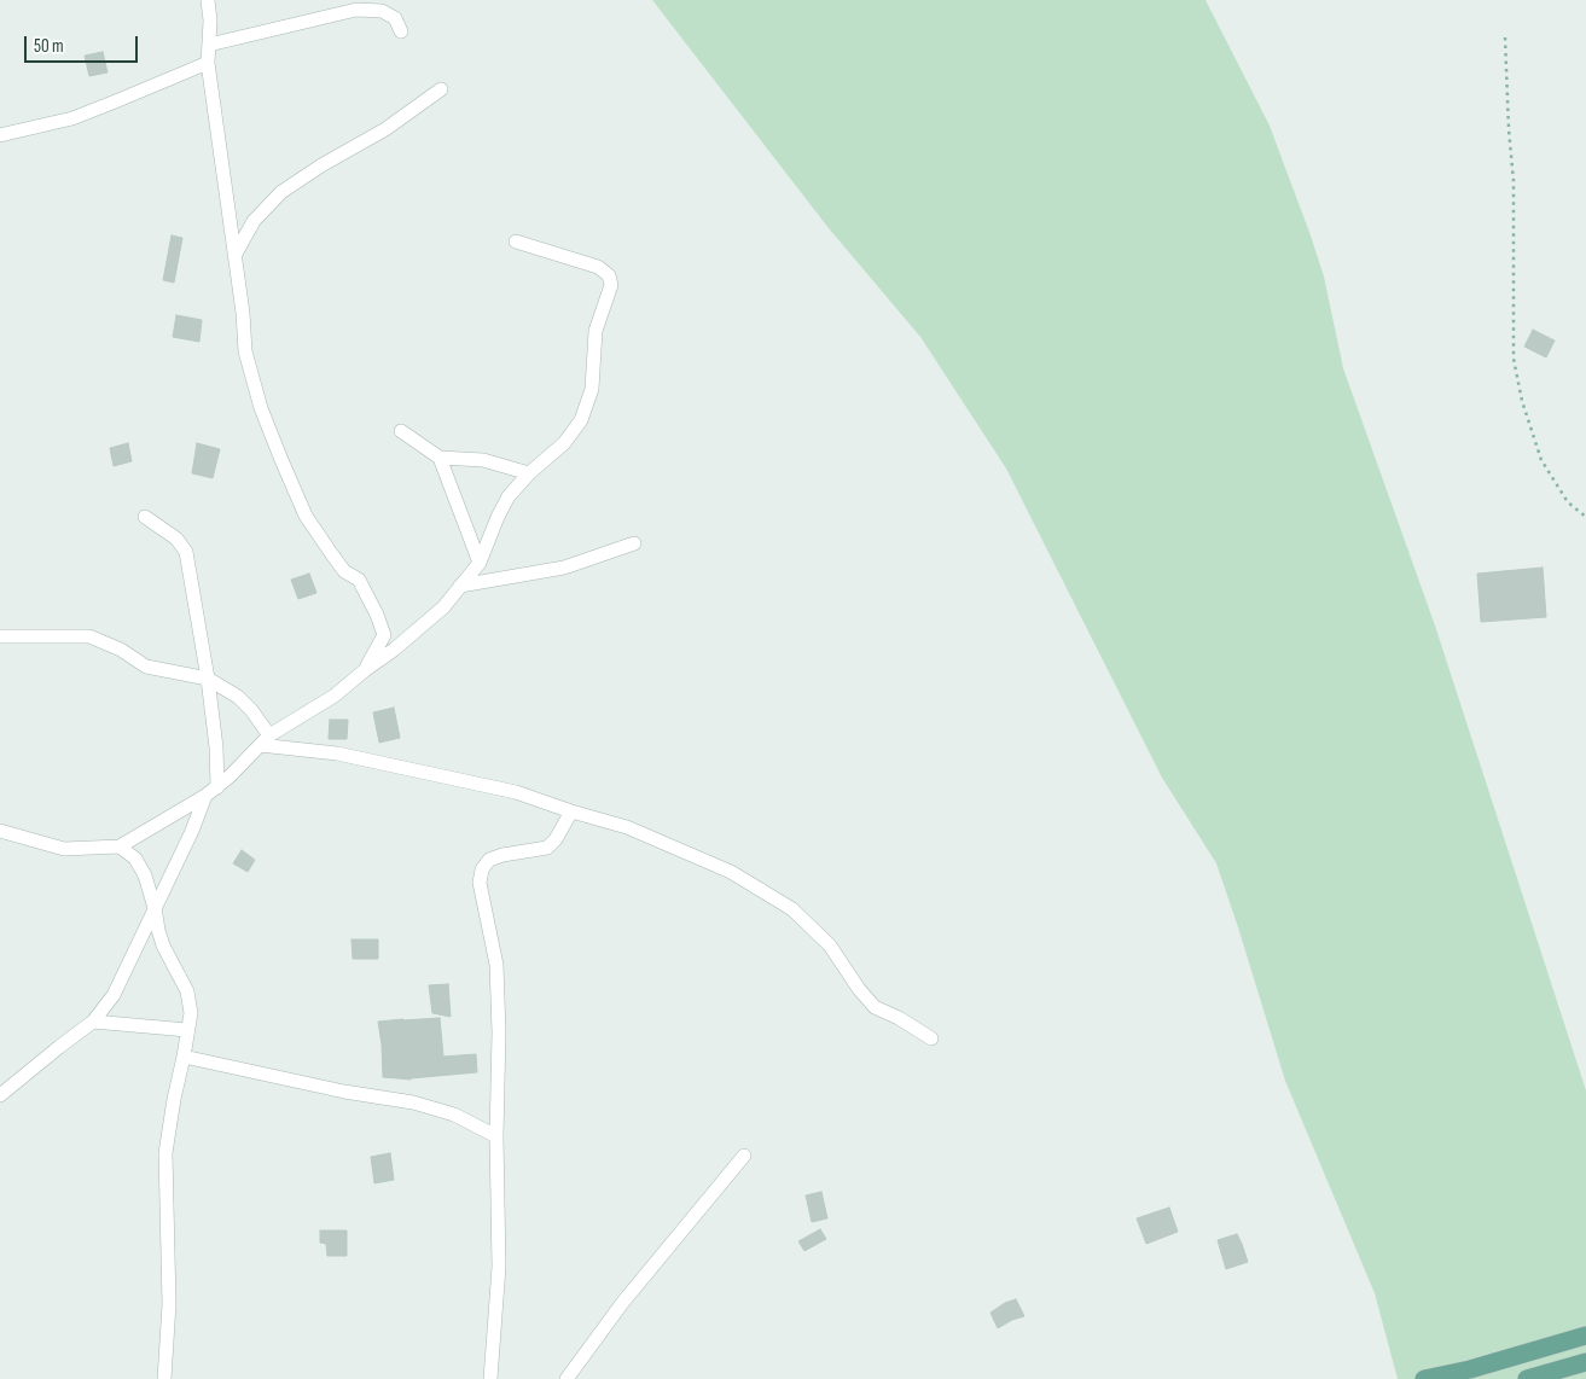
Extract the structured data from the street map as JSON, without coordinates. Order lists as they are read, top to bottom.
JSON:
{
  "scale_bar": "50 m"
}
